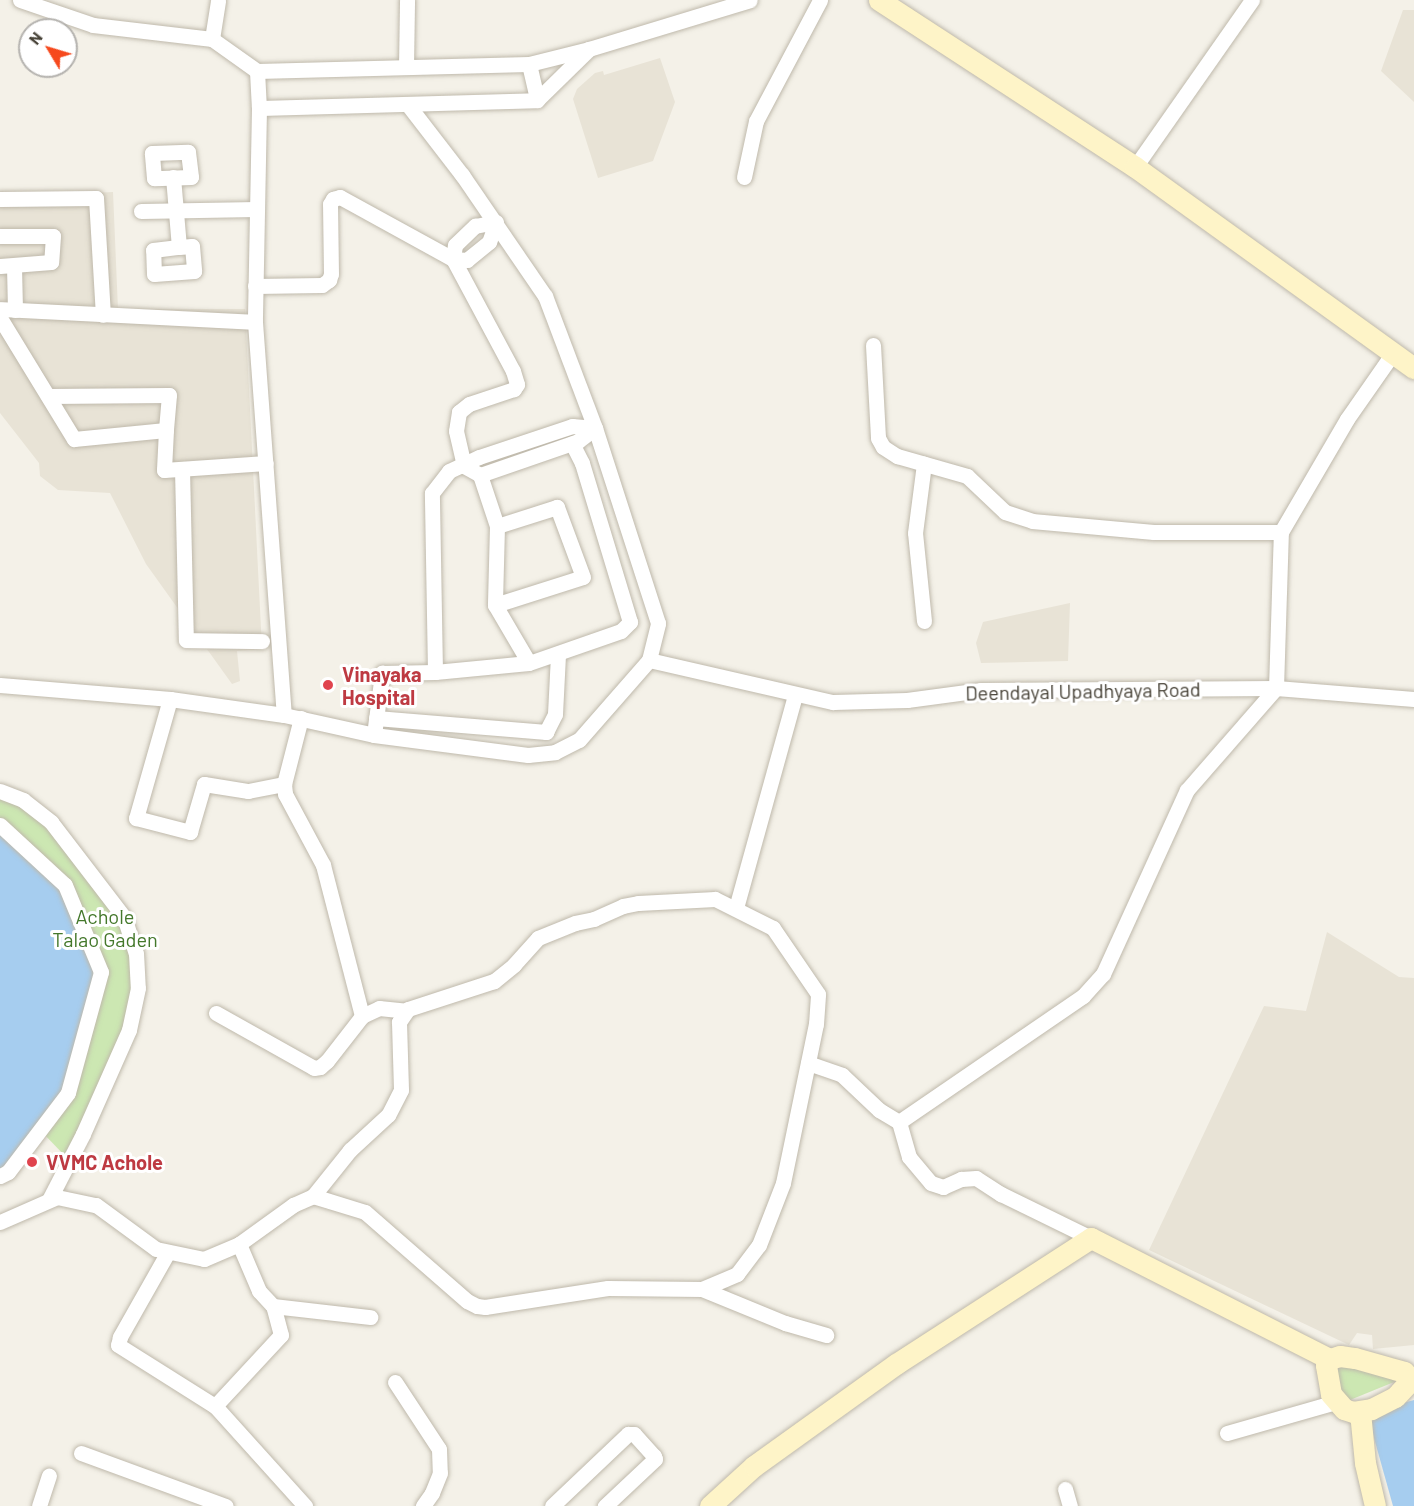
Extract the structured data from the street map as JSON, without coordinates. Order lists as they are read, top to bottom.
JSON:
{
  "streets": {
    "street": ["Deendayal Upadhyaya Road"]
  },
  "parks": ["Achole Talao Gaden"],
  "places": ["Vinayaka Hospital", "VVMC Achole"],
  "north": "top left"
}
